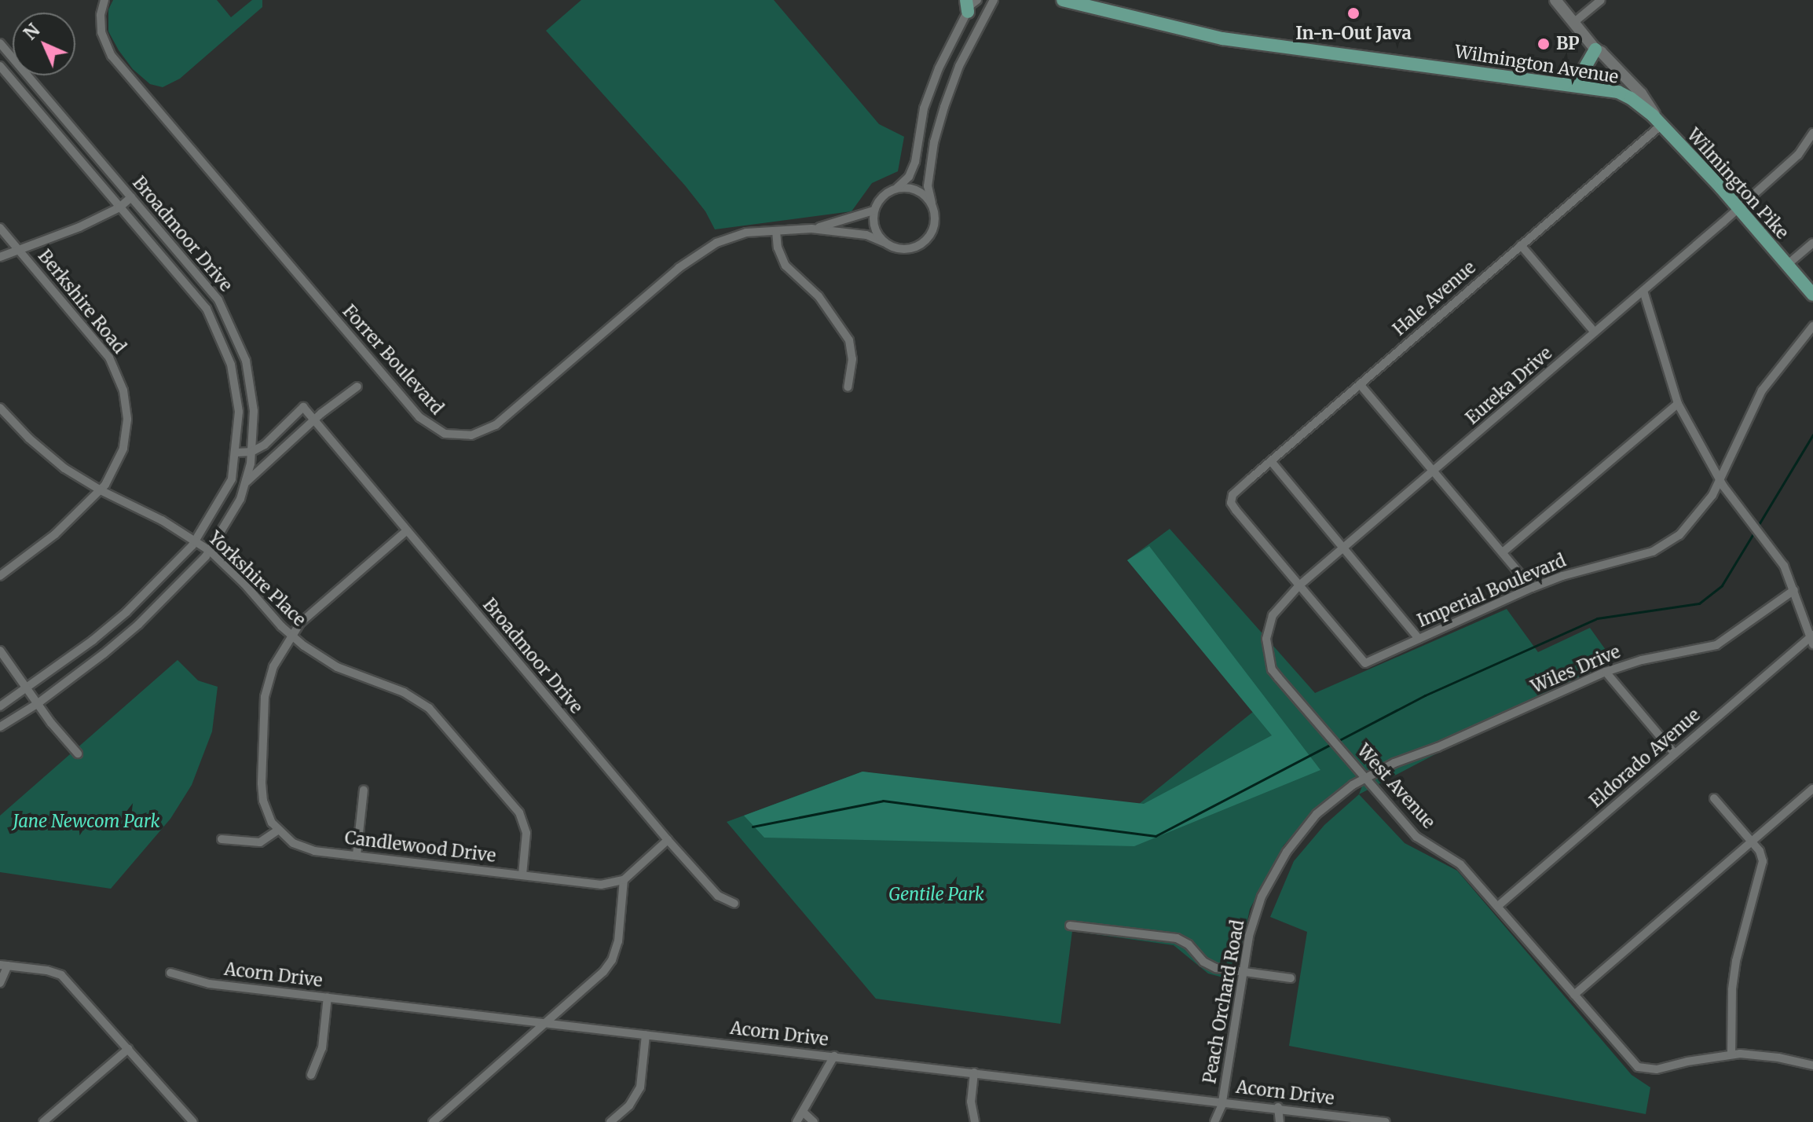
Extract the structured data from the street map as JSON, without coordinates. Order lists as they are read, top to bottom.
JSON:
{
  "streets": {
    "main road": ["Wilmington Avenue", "Wilmington Pike"],
    "street": [
      "Broadmoor Drive",
      "Hale Avenue",
      "Berkshire Road",
      "Forrer Boulevard",
      "Eureka Drive",
      "Yorkshire Place",
      "Imperial Boulevard",
      "Wiles Drive",
      "Eldorado Avenue",
      "West Avenue",
      "Candlewood Drive",
      "Acorn Drive",
      "Peach Orchard Road"
    ]
  },
  "crossings": [
    ["Wilmington Avenue", "Wilmington Pike"],
    ["Wilmington Avenue", "Hale Avenue"],
    ["Wilmington Pike", "Hale Avenue"],
    ["Wilmington Pike", "Eureka Drive"],
    ["Broadmoor Drive", "Yorkshire Place"],
    ["Hale Avenue", "Eureka Drive"],
    ["Hale Avenue", "Imperial Boulevard"],
    ["Hale Avenue", "West Avenue"],
    ["Berkshire Road", "Yorkshire Place"],
    ["Eureka Drive", "Imperial Boulevard"],
    ["Eureka Drive", "West Avenue"],
    ["Yorkshire Place", "Candlewood Drive"],
    ["Imperial Boulevard", "West Avenue"],
    ["Wiles Drive", "West Avenue"],
    ["Wiles Drive", "Peach Orchard Road"],
    ["Eldorado Avenue", "West Avenue"],
    ["West Avenue", "Peach Orchard Road"],
    ["Acorn Drive", "Peach Orchard Road"]
  ],
  "parks": ["Jane Newcom Park", "Gentile Park"],
  "places": ["In-n-Out Java", "BP"],
  "north": "top left"
}
